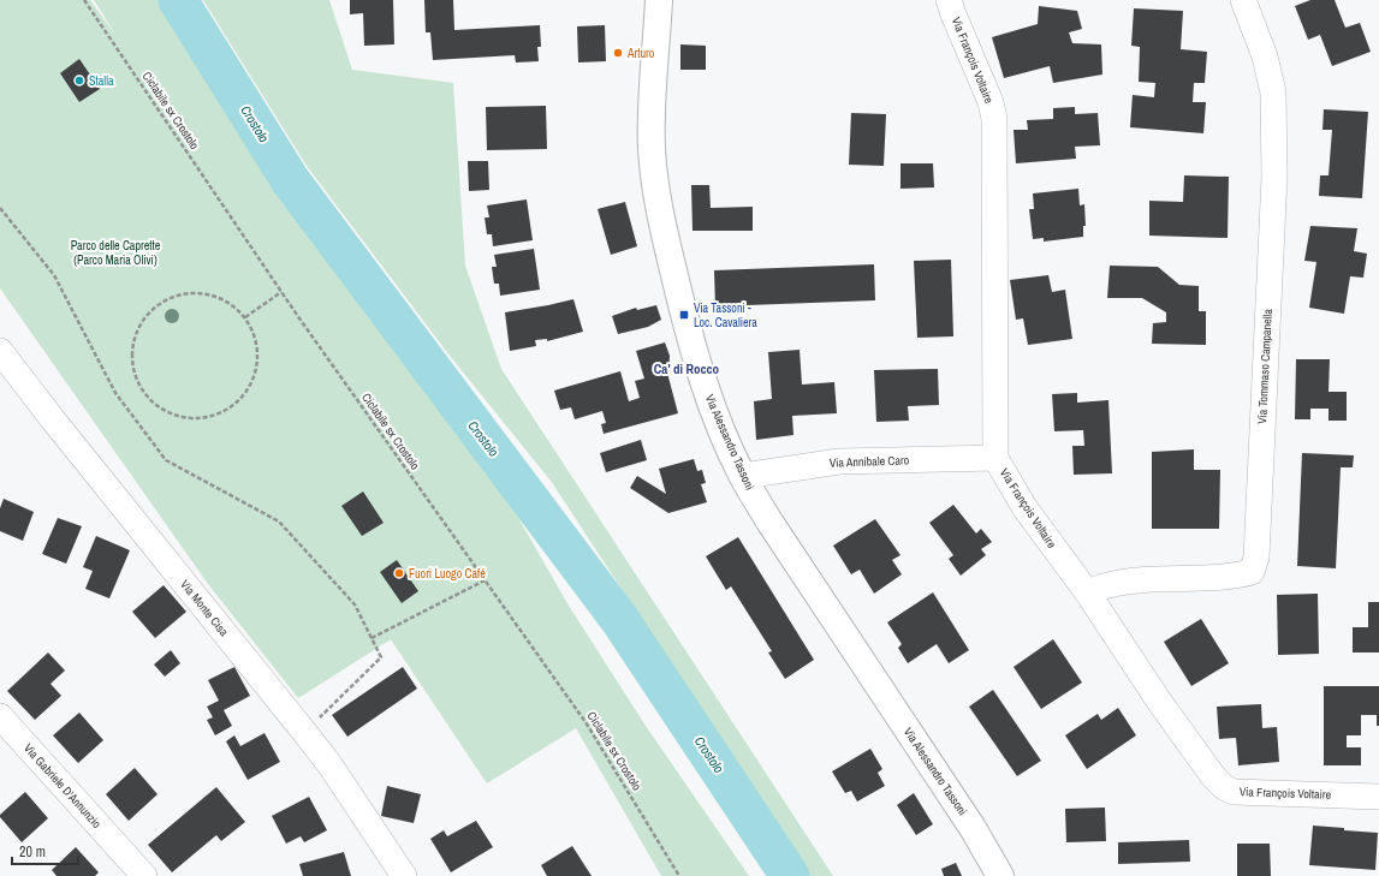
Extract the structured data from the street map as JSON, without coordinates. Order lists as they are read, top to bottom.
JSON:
{
  "streets": {
    "street": [
      "Via François Voltaire",
      "Via Tommaso Campanella",
      "Via Alessandro Tassoni",
      "Via Annibale Caro",
      "Via Monte Cisa",
      "Via Gabriele D'Annunzio"
    ],
    "path": ["Ciclabile sx Crostolo"]
  },
  "crossings": [
    ["Via François Voltaire", "Via Tommaso Campanella"],
    ["Via François Voltaire", "Via Annibale Caro"],
    ["Via Alessandro Tassoni", "Via Annibale Caro"]
  ],
  "districts": ["Ca' di Rocco"],
  "water": ["Crostolo"],
  "parks": ["Parco delle Caprette (Parco Maria Olivi)"],
  "places": {
    "other": ["Arturo", "Stalla", "Fuori Luogo Café"],
    "transit": ["Via Tassoni - Loc. Cavaliera"]
  },
  "scale_bar": "20 m"
}
